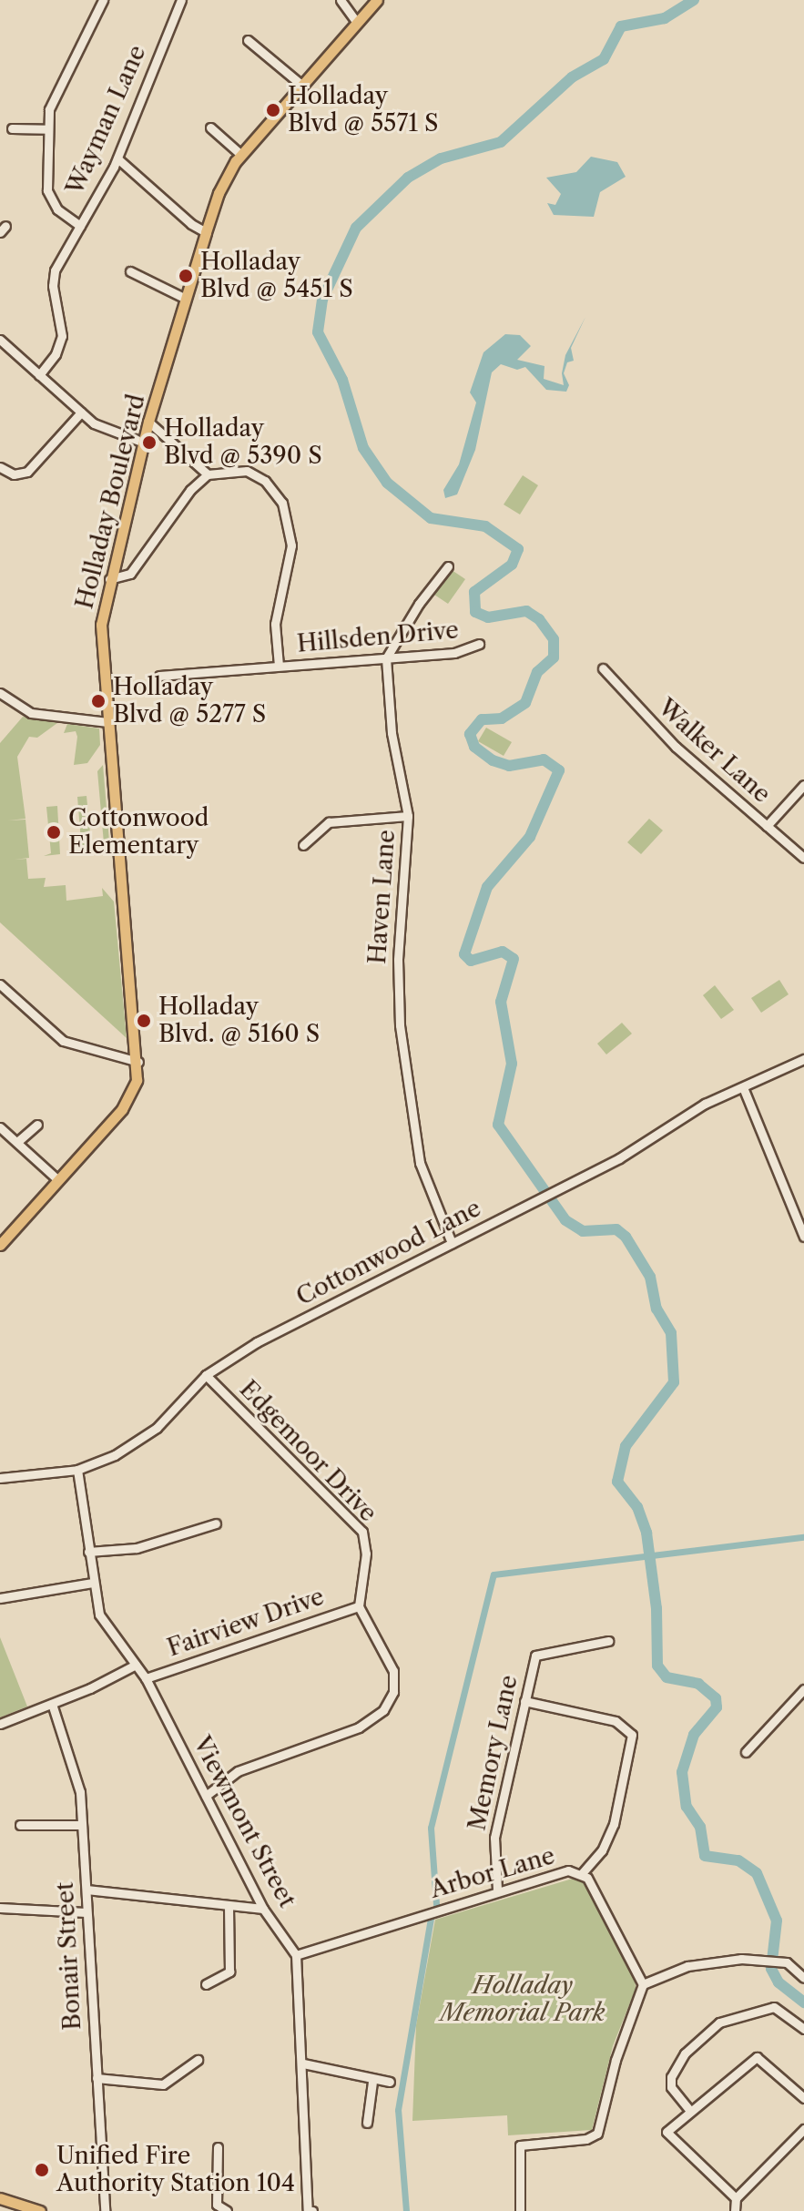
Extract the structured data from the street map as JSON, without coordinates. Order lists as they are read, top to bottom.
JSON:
{
  "streets": {
    "main road": ["Holladay Boulevard"],
    "street": [
      "Wayman Lane",
      "Hillsden Drive",
      "Walker Lane",
      "Haven Lane",
      "Cottonwood Lane",
      "Edgemoor Drive",
      "Fairview Drive",
      "Memory Lane",
      "Viewmont Street",
      "Arbor Lane",
      "Bonair Street"
    ]
  },
  "crossings": [
    ["Hillsden Drive", "Haven Lane"],
    ["Haven Lane", "Cottonwood Lane"],
    ["Cottonwood Lane", "Edgemoor Drive"],
    ["Cottonwood Lane", "Viewmont Street"],
    ["Edgemoor Drive", "Fairview Drive"],
    ["Fairview Drive", "Viewmont Street"],
    ["Memory Lane", "Arbor Lane"],
    ["Viewmont Street", "Arbor Lane"]
  ],
  "parks": ["Holladay Memorial Park"],
  "places": [
    "Holladay Blvd @ 5571 S",
    "Holladay Blvd @ 5451 S",
    "Holladay Blvd @ 5390 S",
    "Holladay Blvd @ 5277 S",
    "Cottonwood Elementary",
    "Holladay Blvd. @ 5160 S",
    "Unified Fire Authority Station 104"
  ]
}
